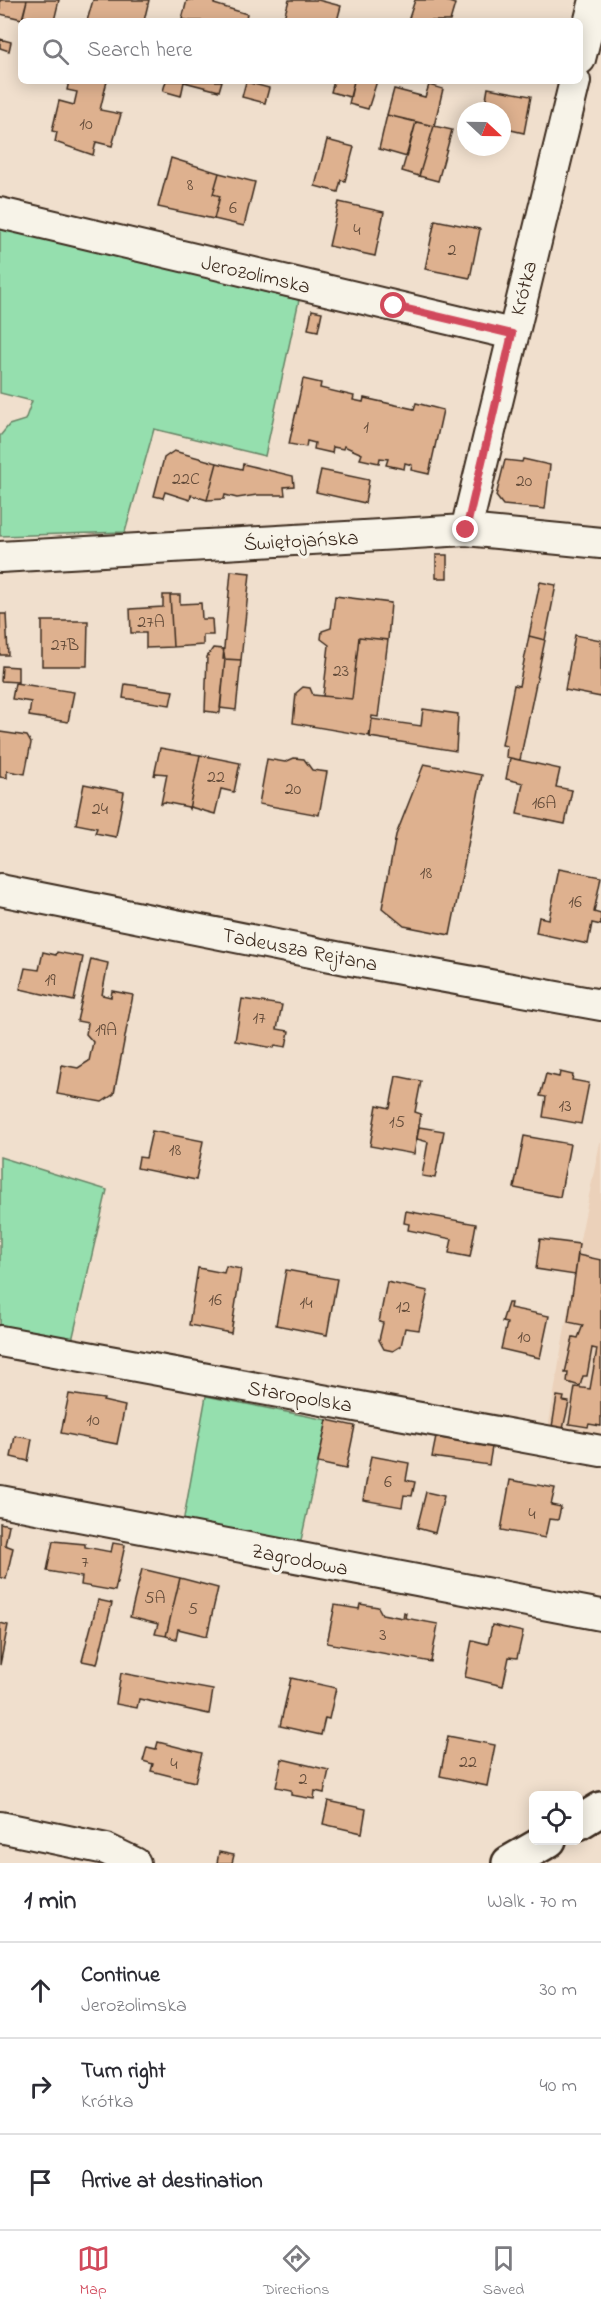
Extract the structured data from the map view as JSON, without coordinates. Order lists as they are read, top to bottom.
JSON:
{
  "streets": {
    "street": [
      "Jerozolimska",
      "Krótka",
      "Świętojańska",
      "Tadeusza Rejtana",
      "Staropolska",
      "Zagrodowa"
    ]
  },
  "crossings": [
    ["Jerozolimska", "Krótka"],
    ["Krótka", "Świętojańska"]
  ],
  "house_numbers": [
    "10",
    "8",
    "6",
    "4",
    "2",
    "1",
    "22C",
    "20",
    "27A",
    "27B",
    "23",
    "22",
    "20",
    "16A",
    "24",
    "18",
    "16",
    "19",
    "17",
    "19A",
    "13",
    "15",
    "18",
    "16",
    "14",
    "12",
    "10",
    "10",
    "6",
    "4",
    "7",
    "5A",
    "5",
    "3",
    "22",
    "4",
    "2"
  ],
  "north": "right",
  "page": {
    "search": "Search here",
    "heading": ["1 min", "Walk · 70 m"],
    "list": [
      ["Continue", "Jerozolimska", "30 m"],
      ["Turn right", "Krótka", "40 m"],
      "Arrive at destination"
    ],
    "nav": ["Map", "Directions", "Saved"]
  }
}
